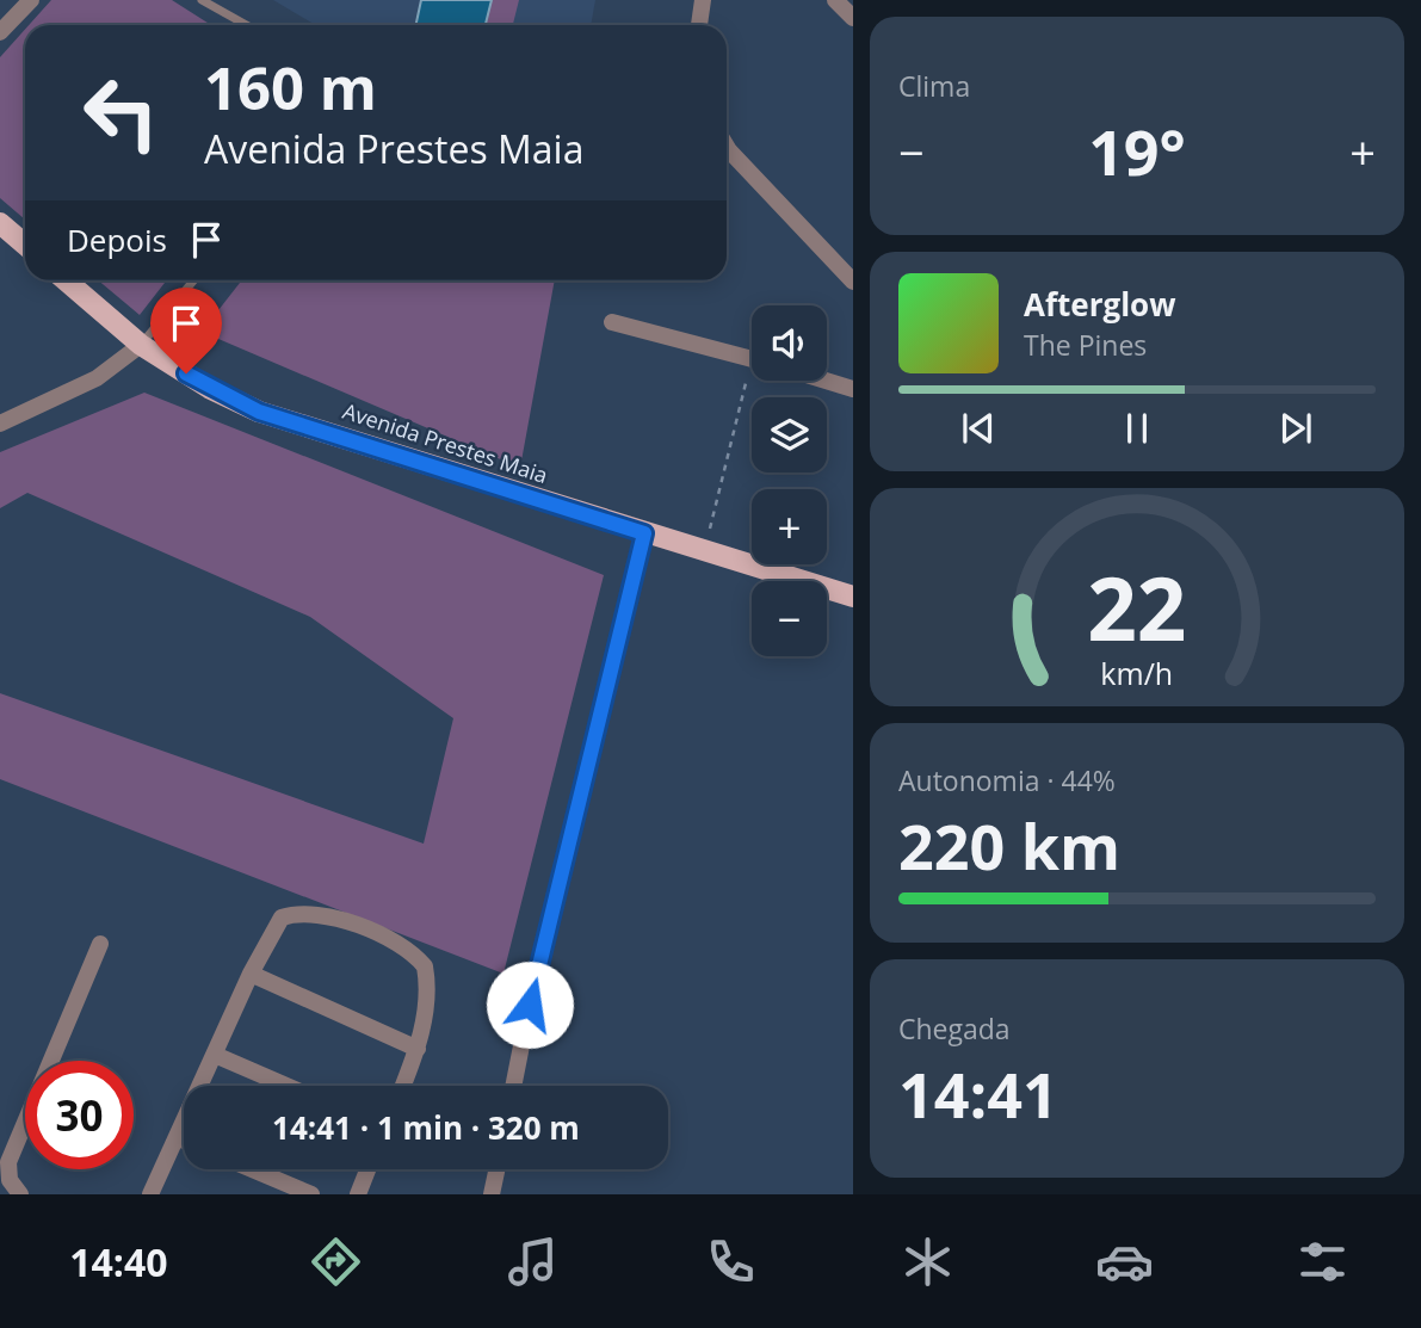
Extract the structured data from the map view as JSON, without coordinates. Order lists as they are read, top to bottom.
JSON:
{
  "streets": {
    "main road": ["Avenida Prestes Maia"]
  },
  "page": {
    "tile": [
      "Clima",
      ["Autonomia · 44%", "220 km"],
      ["Chegada", "14:41"]
    ],
    "turn": ["160 m", "Avenida Prestes Maia"],
    "heat": ["−", "19°", "+"],
    "then": "Depois",
    "song": ["Afterglow", "The Pines"],
    "map_buttons": ["+", "−"],
    "limit": "30",
    "trip": "14:41 · 1 min · 320 m",
    "tabs": "14:40",
    "gauge": ["22", "km/h"]
  }
}
